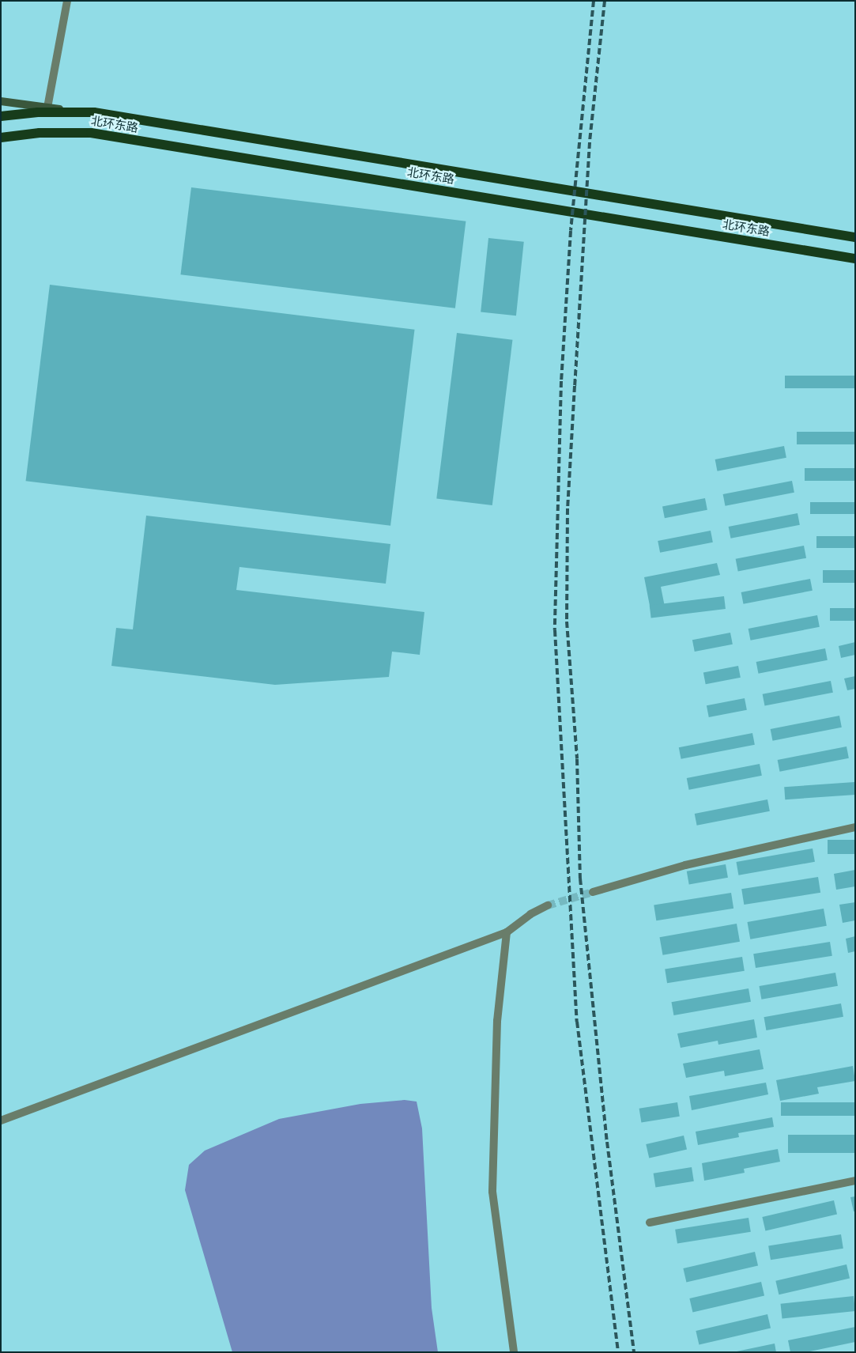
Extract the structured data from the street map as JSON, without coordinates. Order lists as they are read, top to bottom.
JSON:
{
  "streets": {
    "main road": ["北环东路"]
  }
}
